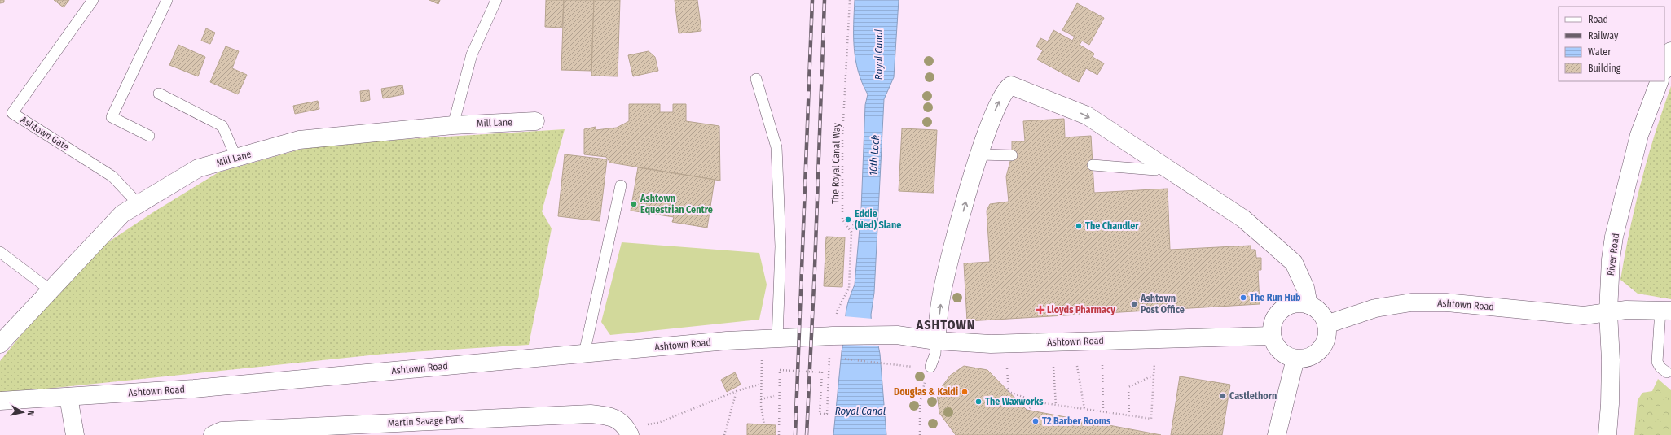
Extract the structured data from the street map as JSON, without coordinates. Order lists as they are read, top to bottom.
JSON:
{
  "streets": {
    "street": [
      "Mill Lane",
      "River Road",
      "Ashtown Road",
      "Martin Savage Park"
    ],
    "lane": ["Ashtown Gate"],
    "path": ["The Royal Canal Way"]
  },
  "crossings": [
    ["Mill Lane", "Ashtown Gate"],
    ["River Road", "Ashtown Road"]
  ],
  "districts": ["ASHTOWN"],
  "water": ["Royal Canal", "10th Lock"],
  "places": {
    "other": [
      "Ashtown Equestrian Centre",
      "Eddie (Ned) Slane",
      "The Chandler",
      "The Run Hub",
      "Ashtown Post Office",
      "Douglas & Kaldi",
      "Castlethorn",
      "The Waxworks",
      "T2 Barber Rooms"
    ],
    "health": ["Lloyds Pharmacy"]
  },
  "legend": [
    "Road",
    "Railway",
    "Water",
    "Building"
  ],
  "north": "right"
}
